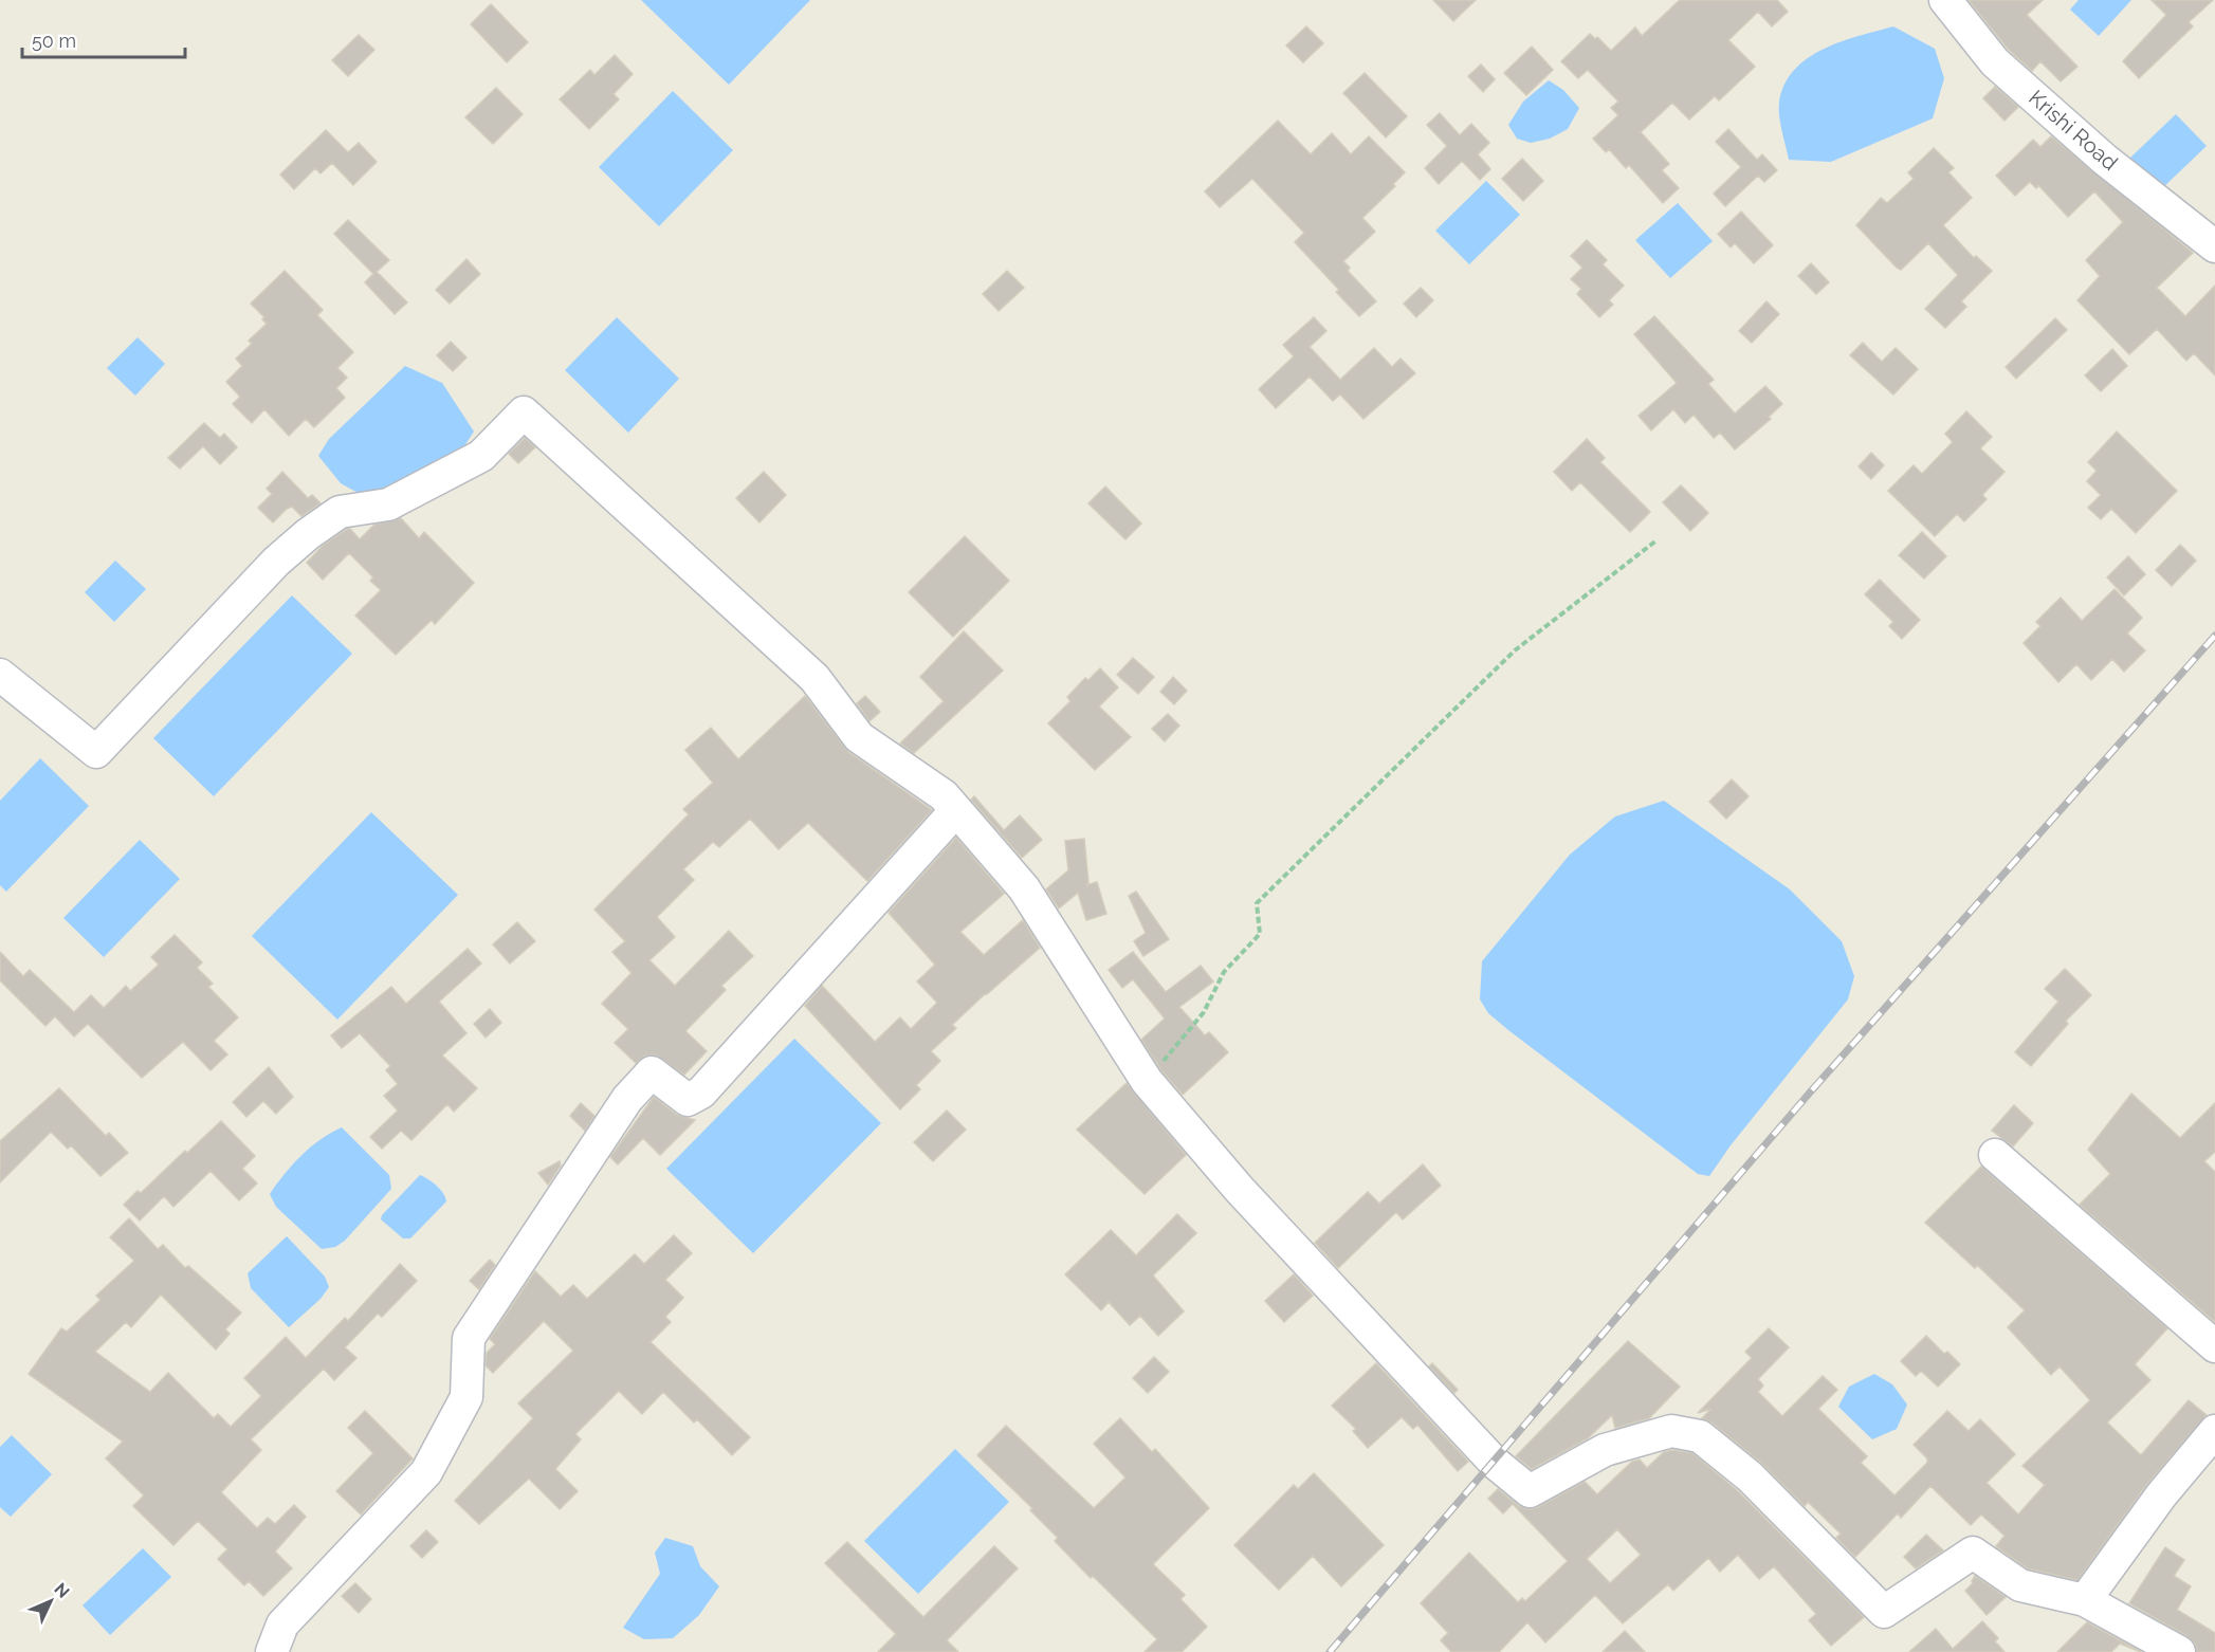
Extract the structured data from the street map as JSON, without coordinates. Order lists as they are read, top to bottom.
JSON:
{
  "streets": {
    "street": ["Krishi Road"]
  },
  "scale_bar": "50 m",
  "north": "top right"
}
